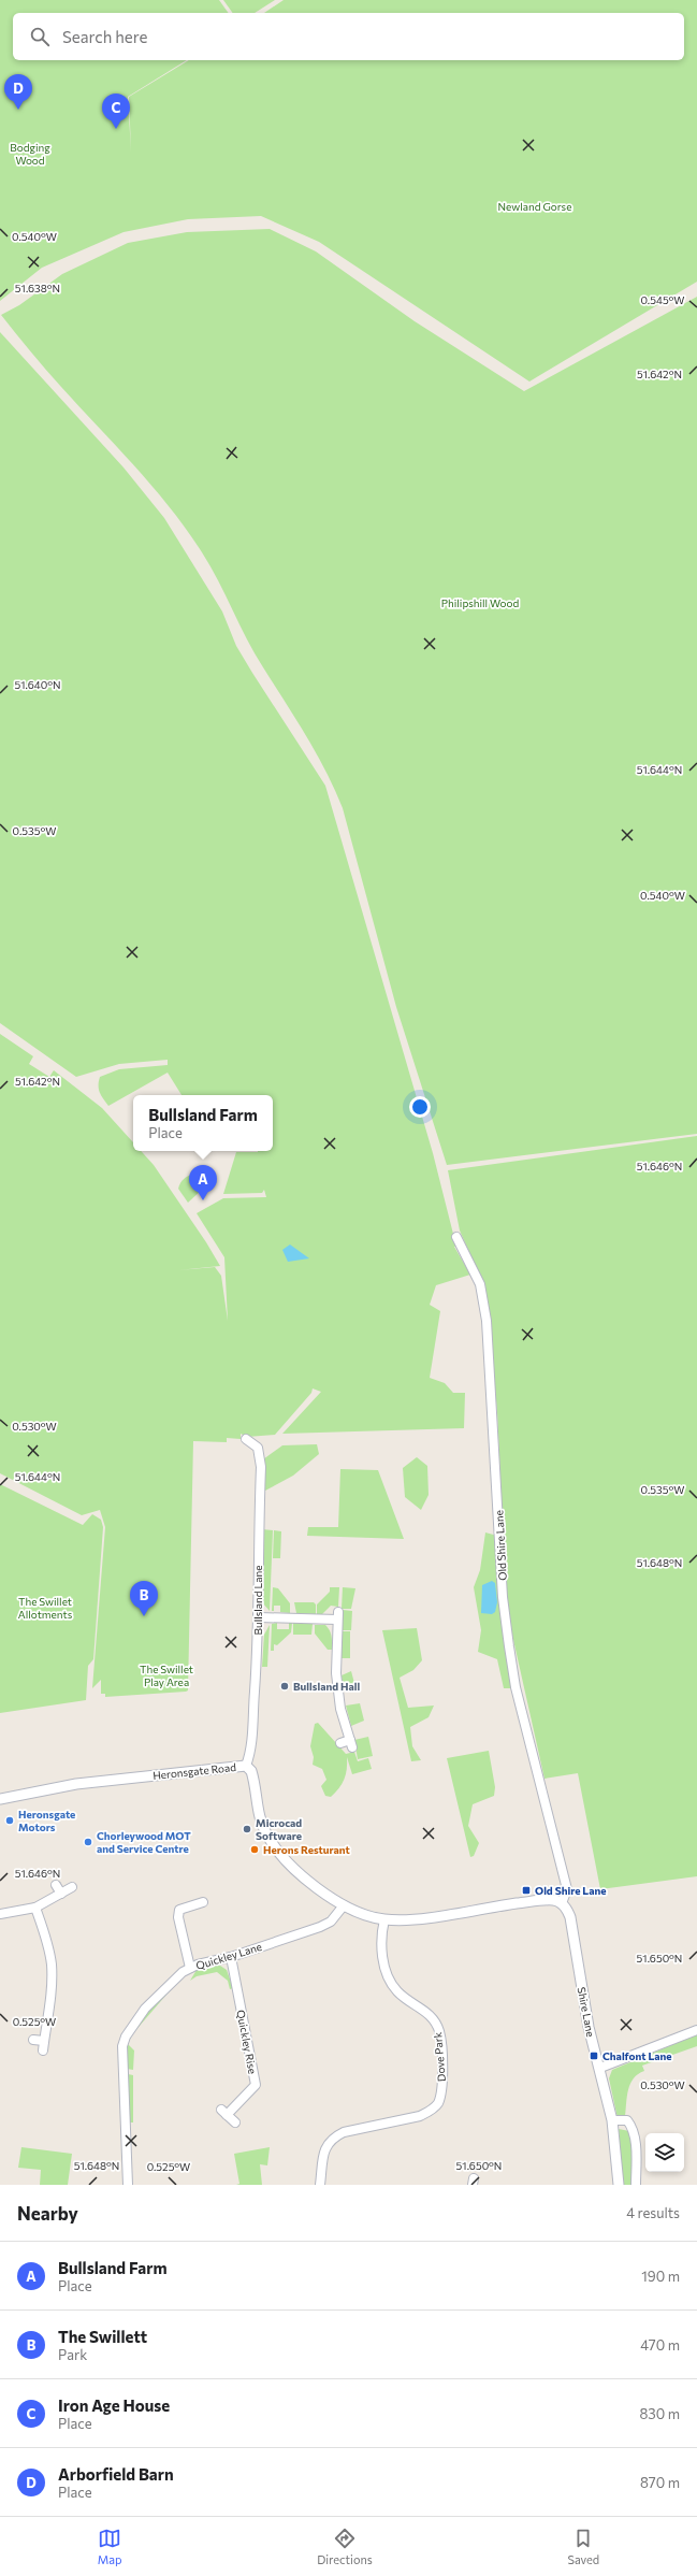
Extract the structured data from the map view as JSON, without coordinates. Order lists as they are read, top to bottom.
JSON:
{
  "streets": {
    "street": [
      "Old Shire Lane",
      "Bullsland Lane",
      "Heronsgate Road",
      "Quickley Lane",
      "Shire Lane",
      "Quickley Rise",
      "Dove Park"
    ]
  },
  "crossings": [
    ["Old Shire Lane", "Heronsgate Road"],
    ["Old Shire Lane", "Shire Lane"],
    ["Bullsland Lane", "Heronsgate Road"],
    ["Heronsgate Road", "Quickley Lane"],
    ["Heronsgate Road", "Shire Lane"],
    ["Heronsgate Road", "Dove Park"],
    ["Quickley Lane", "Quickley Rise"]
  ],
  "parks": [
    "Bodging Wood",
    "Newland Gorse",
    "Philipshill Wood",
    "The Swillet Allotments",
    "The Swillet Play Area"
  ],
  "places": {
    "other": [
      "Bullsland Hall",
      "Heronsgate Motors",
      "Microcad Software",
      "Chorleywood MOT and Service Centre",
      "Herons Resturant"
    ],
    "transit": ["Old Shire Lane", "Chalfont Lane"]
  },
  "page": {
    "search": "Search here",
    "pins": [
      "D",
      "C",
      "A",
      "B"
    ],
    "popup": ["Bullsland Farm", "Place"],
    "heading": ["Nearby", "4 results"],
    "list": [
      {
        "mark": "A",
        "name": "Bullsland Farm",
        "note": "Place",
        "value": "190 m"
      },
      {
        "mark": "B",
        "name": "The Swillett",
        "note": "Park",
        "value": "470 m"
      },
      {
        "mark": "C",
        "name": "Iron Age House",
        "note": "Place",
        "value": "830 m"
      },
      {
        "mark": "D",
        "name": "Arborfield Barn",
        "note": "Place",
        "value": "870 m"
      }
    ],
    "nav": ["Map", "Directions", "Saved"]
  },
  "coordinates": [
    "0.540°W",
    "51.638°N",
    "0.545°W",
    "51.642°N",
    "51.640°N",
    "51.644°N",
    "0.535°W",
    "51.646°N",
    "0.530°W",
    "51.648°N",
    "51.650°N",
    "0.525°W"
  ]
}
